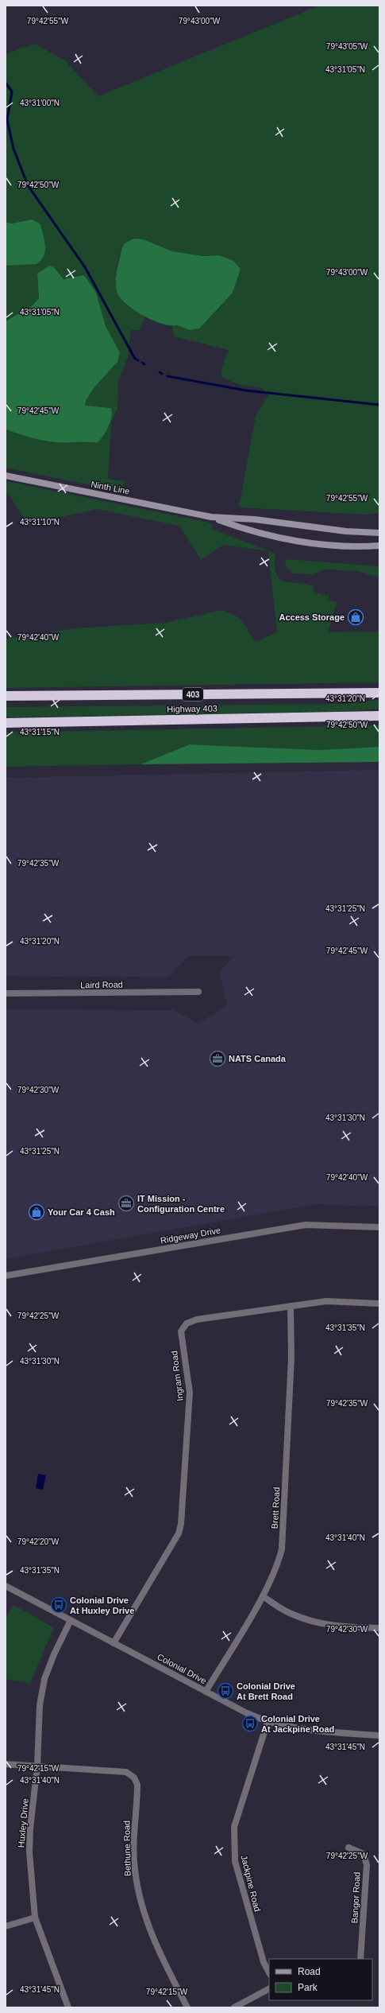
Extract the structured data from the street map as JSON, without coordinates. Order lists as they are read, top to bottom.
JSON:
{
  "streets": {
    "highway": ["403", "Highway 403"],
    "main road": ["Ninth Line"],
    "street": [
      "Laird Road",
      "Ridgeway Drive",
      "Ingram Road",
      "Brett Road",
      "Colonial Drive",
      "Huxley Drive",
      "Bethune Road",
      "Jackpine Road",
      "Bangor Road"
    ]
  },
  "crossings": [
    ["Ingram Road", "Brett Road"],
    ["Ingram Road", "Colonial Drive"],
    ["Brett Road", "Colonial Drive"],
    ["Colonial Drive", "Huxley Drive"],
    ["Colonial Drive", "Jackpine Road"],
    ["Huxley Drive", "Bethune Road"]
  ],
  "places": {
    "shop": ["Access Storage", "Your Car 4 Cash"],
    "office": ["NATS Canada", "IT Mission - Configuration Centre"],
    "bus stop": ["Colonial Drive At Huxley Drive", "Colonial Drive At Brett Road", "Colonial Drive At Jackpine Road"]
  },
  "legend": ["Road", "Park"],
  "coordinates": [
    "79°42'55\"W",
    "79°43'00\"W",
    "79°43'05\"W",
    "43°31'05\"N",
    "43°31'00\"N",
    "79°42'50\"W",
    "79°42'45\"W",
    "43°31'10\"N",
    "79°42'40\"W",
    "43°31'20\"N",
    "43°31'15\"N",
    "79°42'35\"W",
    "43°31'25\"N",
    "79°42'30\"W",
    "43°31'30\"N",
    "79°42'25\"W",
    "43°31'35\"N",
    "43°31'40\"N",
    "79°42'20\"W",
    "43°31'45\"N",
    "79°42'15\"W"
  ]
}
